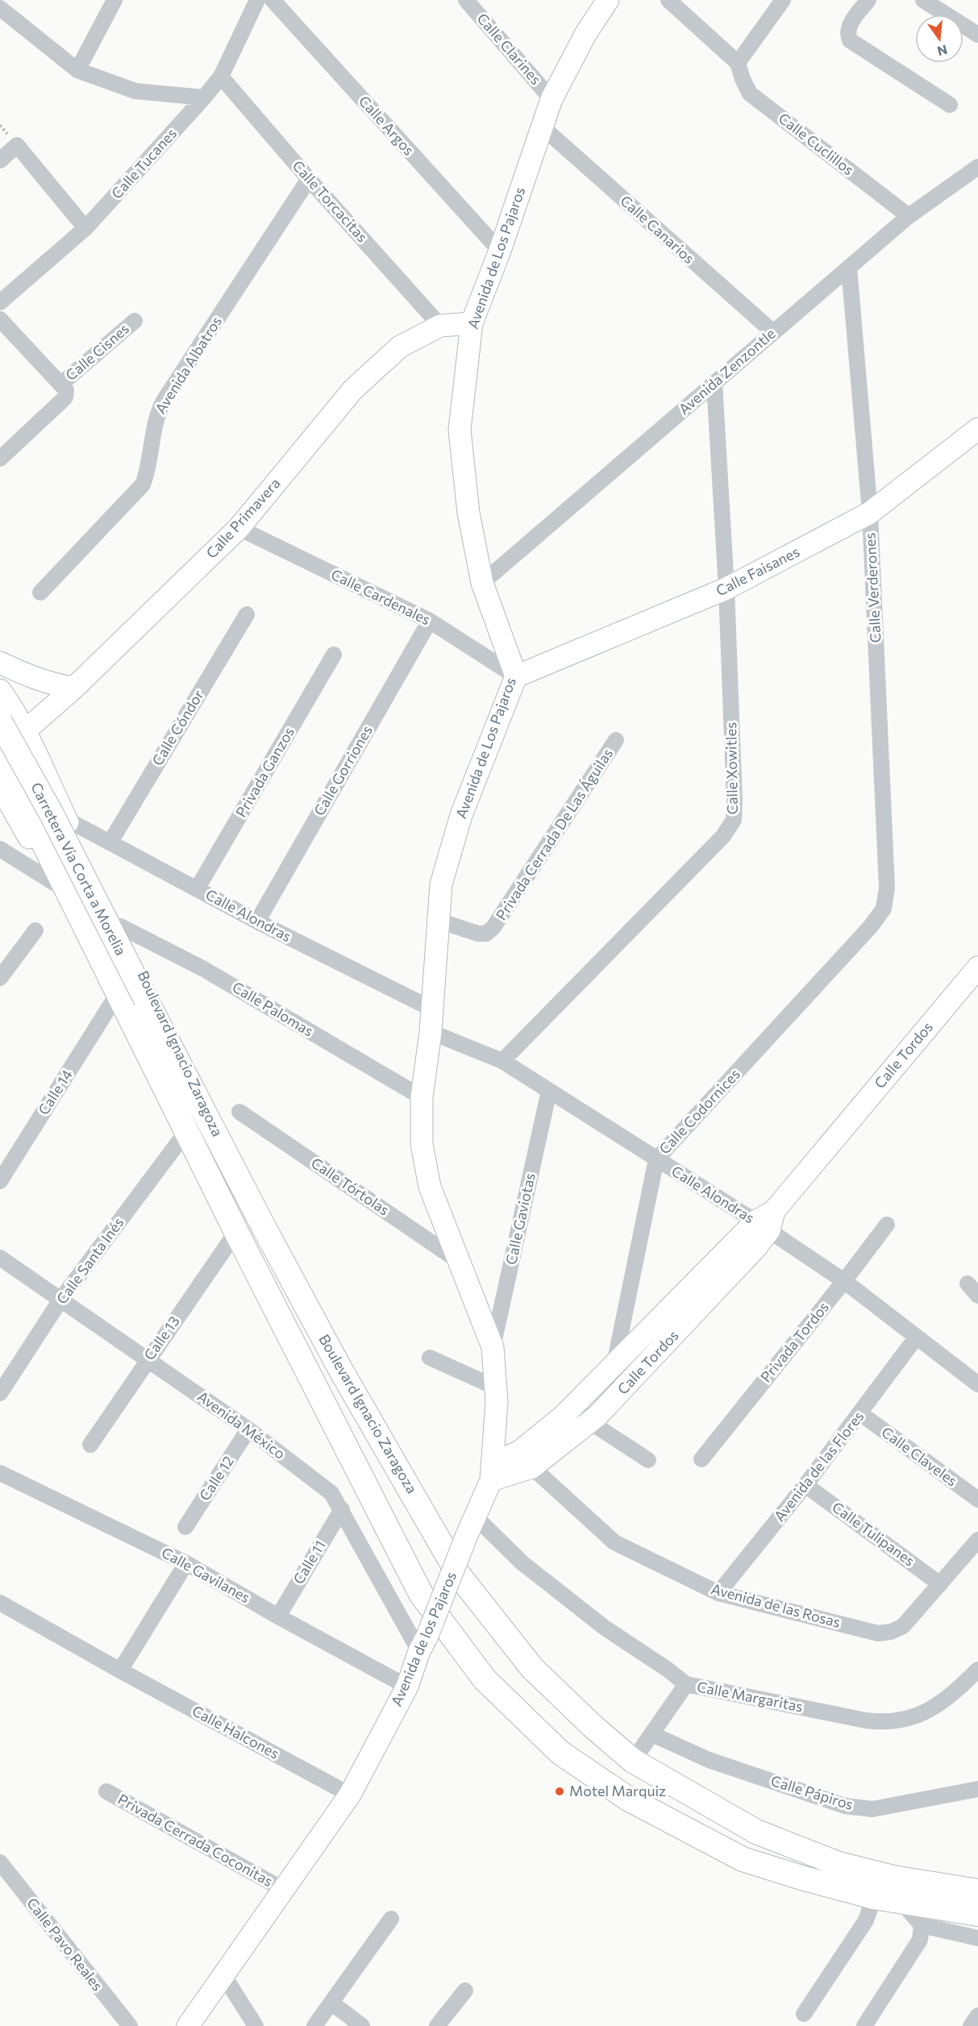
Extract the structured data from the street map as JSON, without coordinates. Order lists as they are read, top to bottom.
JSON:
{
  "streets": {
    "main road": ["Carretera Vía Corta a Morelia", "Boulevard Ignacio Zaragoza"],
    "street": [
      "Calle Clarines",
      "Calle Argos",
      "Calle Cuclillos",
      "Calle Tucanes",
      "Calle Torcacitas",
      "Calle Canarios",
      "Avenida de Los Pajaros",
      "Calle Cisnes",
      "Avenida Albatros",
      "Avenida Zenzontle",
      "Calle Primavera",
      "Calle Faisanes",
      "Calle Verderones",
      "Calle Cardenales",
      "Calle Cóndor",
      "Calle Xowitles",
      "Calle Gorriones",
      "Privada Ganzos",
      "Privada Cerrada De Las Águilas",
      "Calle Alondras",
      "Calle Palomas",
      "Calle Tordos",
      "Calle 14",
      "Calle Codornices",
      "Calle Tórtolas",
      "Calle Gaviotas",
      "Calle Santa Inés",
      "Calle 13",
      "Privada Tordos",
      "Avenida México",
      "Calle Claveles",
      "Avenida de las Flores",
      "Calle 12",
      "Calle Tulipanes",
      "Calle 11",
      "Calle Gavilanes",
      "Avenida de las Rosas",
      "Avenida de los Pajaros",
      "Calle Margaritas",
      "Calle Halcones",
      "Calle Pápiros",
      "Privada Cerrada Coconitas",
      "Calle Pavo Reales"
    ]
  },
  "crossings": [
    ["Calle Clarines", "Avenida de Los Pajaros"],
    ["Calle Argos", "Avenida de Los Pajaros"],
    ["Calle Cuclillos", "Avenida Zenzontle"],
    ["Calle Tucanes", "Calle Torcacitas"],
    ["Calle Torcacitas", "Avenida Albatros"],
    ["Calle Torcacitas", "Calle Primavera"],
    ["Calle Canarios", "Avenida de Los Pajaros"],
    ["Calle Canarios", "Avenida Zenzontle"],
    ["Avenida de Los Pajaros", "Avenida Zenzontle"],
    ["Avenida de Los Pajaros", "Calle Primavera"],
    ["Avenida de Los Pajaros", "Calle Faisanes"],
    ["Avenida de Los Pajaros", "Calle Cardenales"],
    ["Avenida de Los Pajaros", "Privada Cerrada De Las Águilas"],
    ["Avenida de Los Pajaros", "Calle Alondras"],
    ["Avenida de Los Pajaros", "Calle Palomas"],
    ["Avenida de Los Pajaros", "Calle Tórtolas"],
    ["Avenida de Los Pajaros", "Avenida de los Pajaros"],
    ["Avenida Zenzontle", "Calle Verderones"],
    ["Avenida Zenzontle", "Calle Xowitles"],
    ["Calle Primavera", "Calle Cardenales"],
    ["Calle Primavera", "Boulevard Ignacio Zaragoza"],
    ["Calle Faisanes", "Calle Verderones"],
    ["Calle Faisanes", "Calle Cardenales"],
    ["Calle Faisanes", "Calle Xowitles"],
    ["Calle Verderones", "Calle Codornices"],
    ["Calle Cardenales", "Calle Gorriones"],
    ["Calle Cóndor", "Calle Alondras"],
    ["Calle Xowitles", "Calle Alondras"],
    ["Calle Gorriones", "Calle Alondras"],
    ["Privada Ganzos", "Calle Alondras"],
    ["Carretera Vía Corta a Morelia", "Boulevard Ignacio Zaragoza"],
    ["Calle Alondras", "Boulevard Ignacio Zaragoza"],
    ["Calle Alondras", "Calle Tordos"],
    ["Calle Alondras", "Calle Codornices"],
    ["Calle Alondras", "Calle Gaviotas"],
    ["Calle Alondras", "Privada Tordos"],
    ["Calle Alondras", "Avenida de las Flores"],
    ["Calle Palomas", "Boulevard Ignacio Zaragoza"],
    ["Boulevard Ignacio Zaragoza", "Calle 14"],
    ["Boulevard Ignacio Zaragoza", "Calle Santa Inés"],
    ["Boulevard Ignacio Zaragoza", "Calle 13"],
    ["Calle Tordos", "Calle Codornices"],
    ["Calle Tordos", "Avenida de las Rosas"],
    ["Calle Tordos", "Avenida de los Pajaros"],
    ["Calle Tórtolas", "Avenida de los Pajaros"],
    ["Calle Gaviotas", "Avenida de los Pajaros"],
    ["Calle Santa Inés", "Avenida México"],
    ["Calle 13", "Avenida México"],
    ["Avenida México", "Calle 12"],
    ["Avenida México", "Calle 11"],
    ["Avenida México", "Avenida de los Pajaros"],
    ["Calle Claveles", "Avenida de las Flores"],
    ["Avenida de las Flores", "Calle Tulipanes"],
    ["Avenida de las Flores", "Avenida de las Rosas"],
    ["Calle Tulipanes", "Avenida de las Rosas"],
    ["Calle 11", "Calle Gavilanes"],
    ["Calle Gavilanes", "Avenida de los Pajaros"],
    ["Avenida de los Pajaros", "Calle Margaritas"],
    ["Avenida de los Pajaros", "Calle Halcones"],
    ["Avenida de los Pajaros", "Privada Cerrada Coconitas"]
  ],
  "places": ["Motel Marquiz"],
  "north": "bottom"
}
